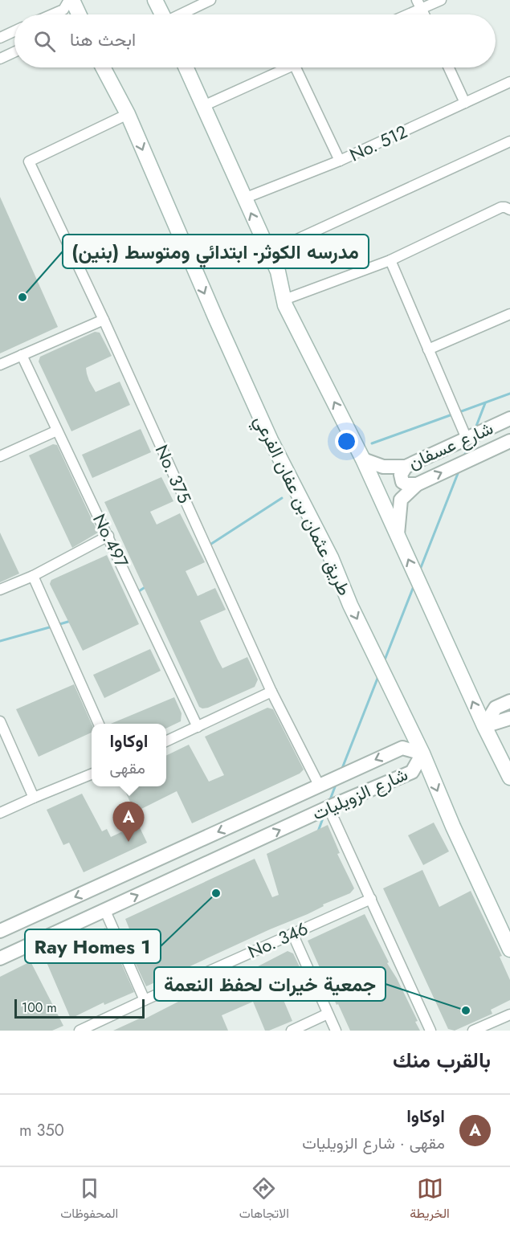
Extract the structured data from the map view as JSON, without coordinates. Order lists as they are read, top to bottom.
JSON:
{
  "streets": {
    "main road": ["طريق عثمان بن عفان الفرعي"],
    "street": [
      "No. 512",
      "شارع عسفان",
      "No. 375",
      "No.497",
      "شارع الزويليات",
      "No. 346"
    ]
  },
  "crossings": [
    ["No. 375", "طريق عثمان بن عفان الفرعي"],
    ["No. 375", "شارع الزويليات"],
    ["طريق عثمان بن عفان الفرعي", "شارع الزويليات"]
  ],
  "places": ["مدرسه الكوثر- ابتدائي ومتوسط (بنين)", "Ray Homes 1", "جمعية خيرات لحفظ النعمة"],
  "scale_bar": "100 m",
  "page": {
    "search": "ابحث هنا",
    "popup": ["اوكاوا", "مقهى"],
    "pins": "A",
    "scale": "100 m",
    "heading": "بالقرب منك",
    "list": [
      {
        "mark": "A",
        "name": "اوكاوا",
        "note": "مقهى · شارع الزويليات",
        "value": "350 m"
      }
    ],
    "nav": ["الخريطة", "الاتجاهات", "المحفوظات"]
  }
}
